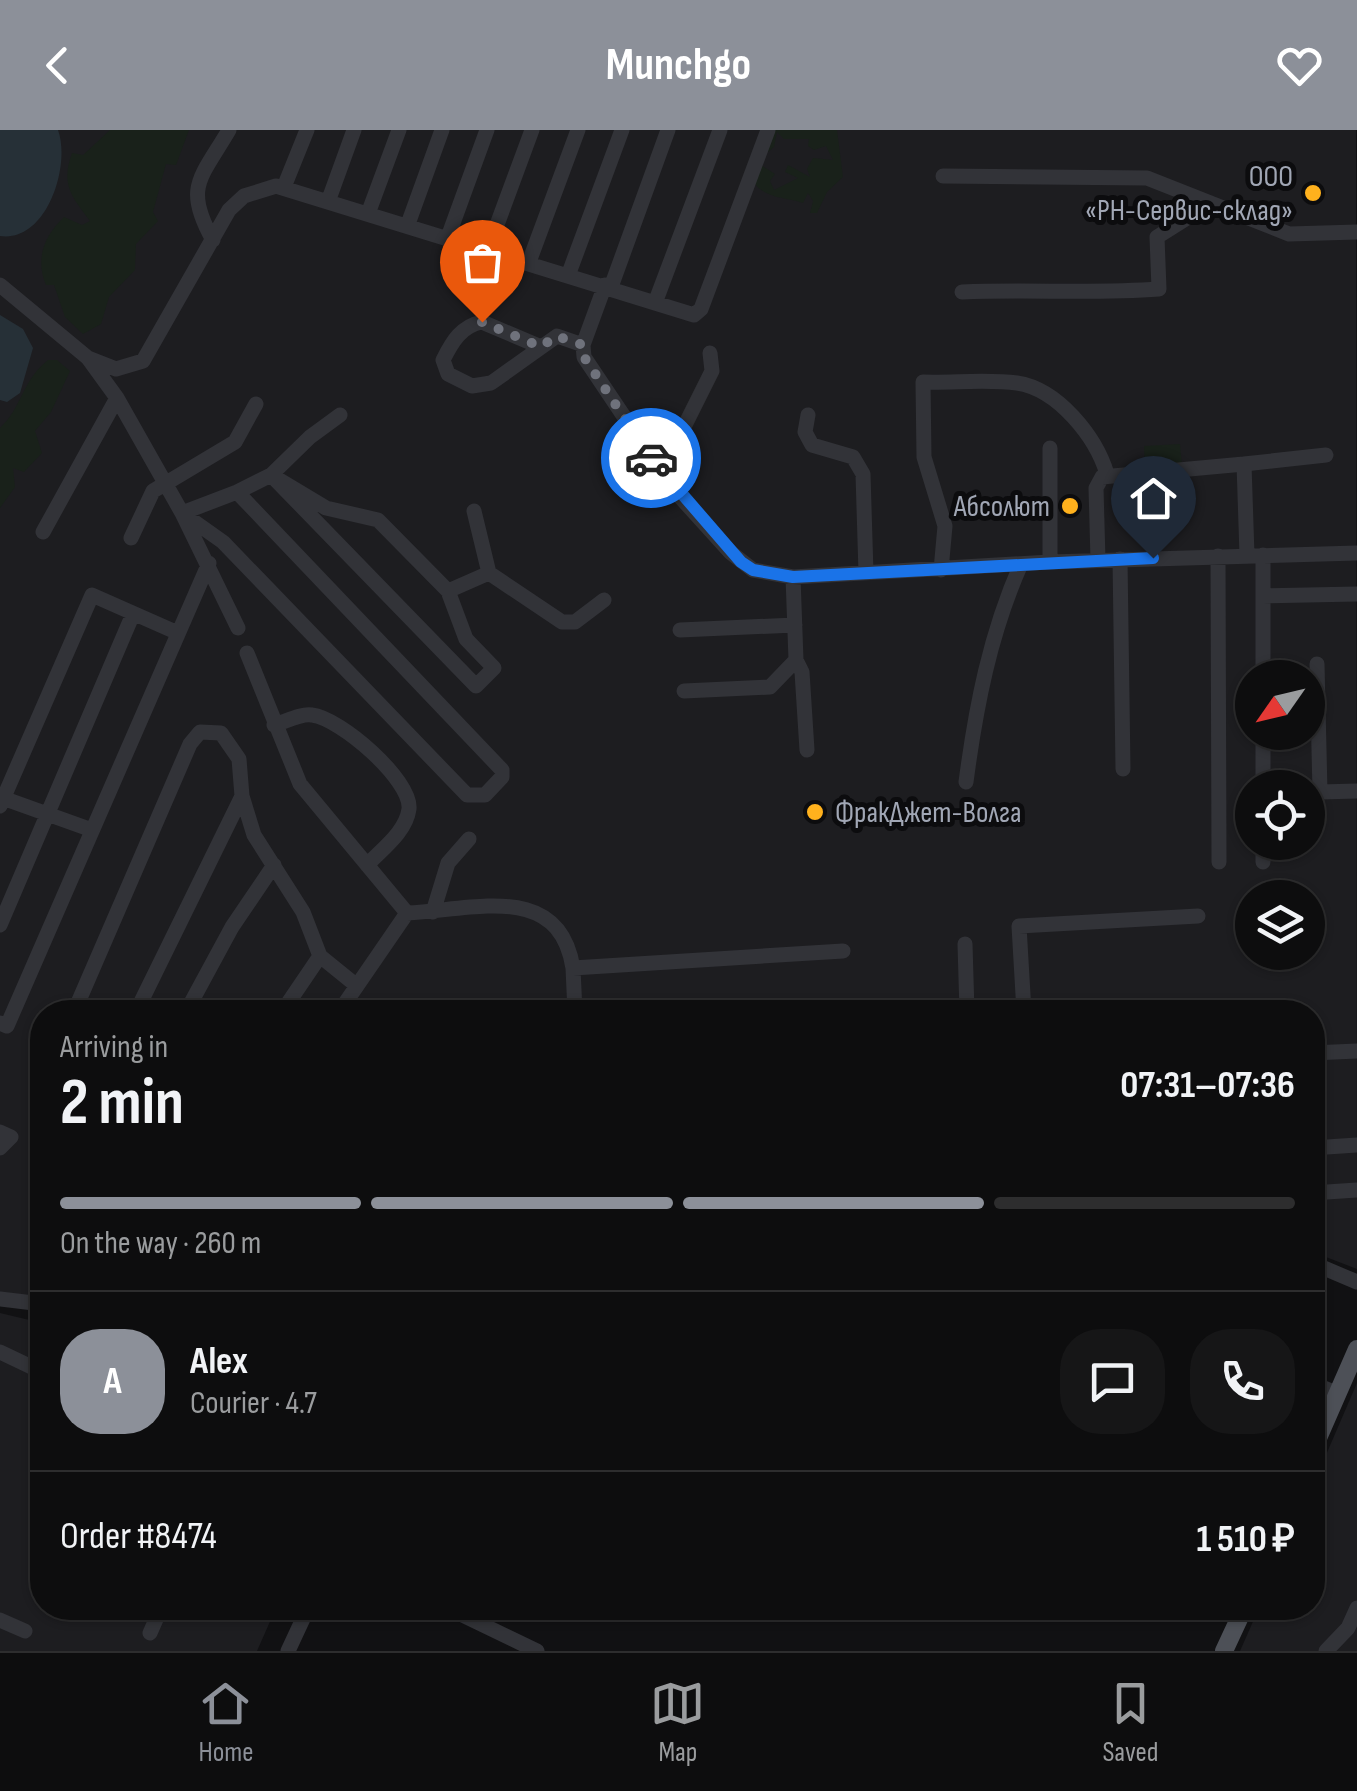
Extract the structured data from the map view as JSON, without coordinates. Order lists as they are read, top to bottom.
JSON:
{
  "places": ["ООО «РН-Сервис-склад»", "Абсолют", "ФракДжет-Волга"],
  "north": "bottom left",
  "page": {
    "header": "Munchgo",
    "heading": ["2 min", "Arriving in", "07:31–07:36"],
    "panel": [
      "Alex",
      "Courier · 4.7",
      "Order #8474",
      "1 510 ₽"
    ],
    "bar": "On the way · 260 m",
    "round": "A",
    "tabs": ["Home", "Map", "Saved"]
  }
}
